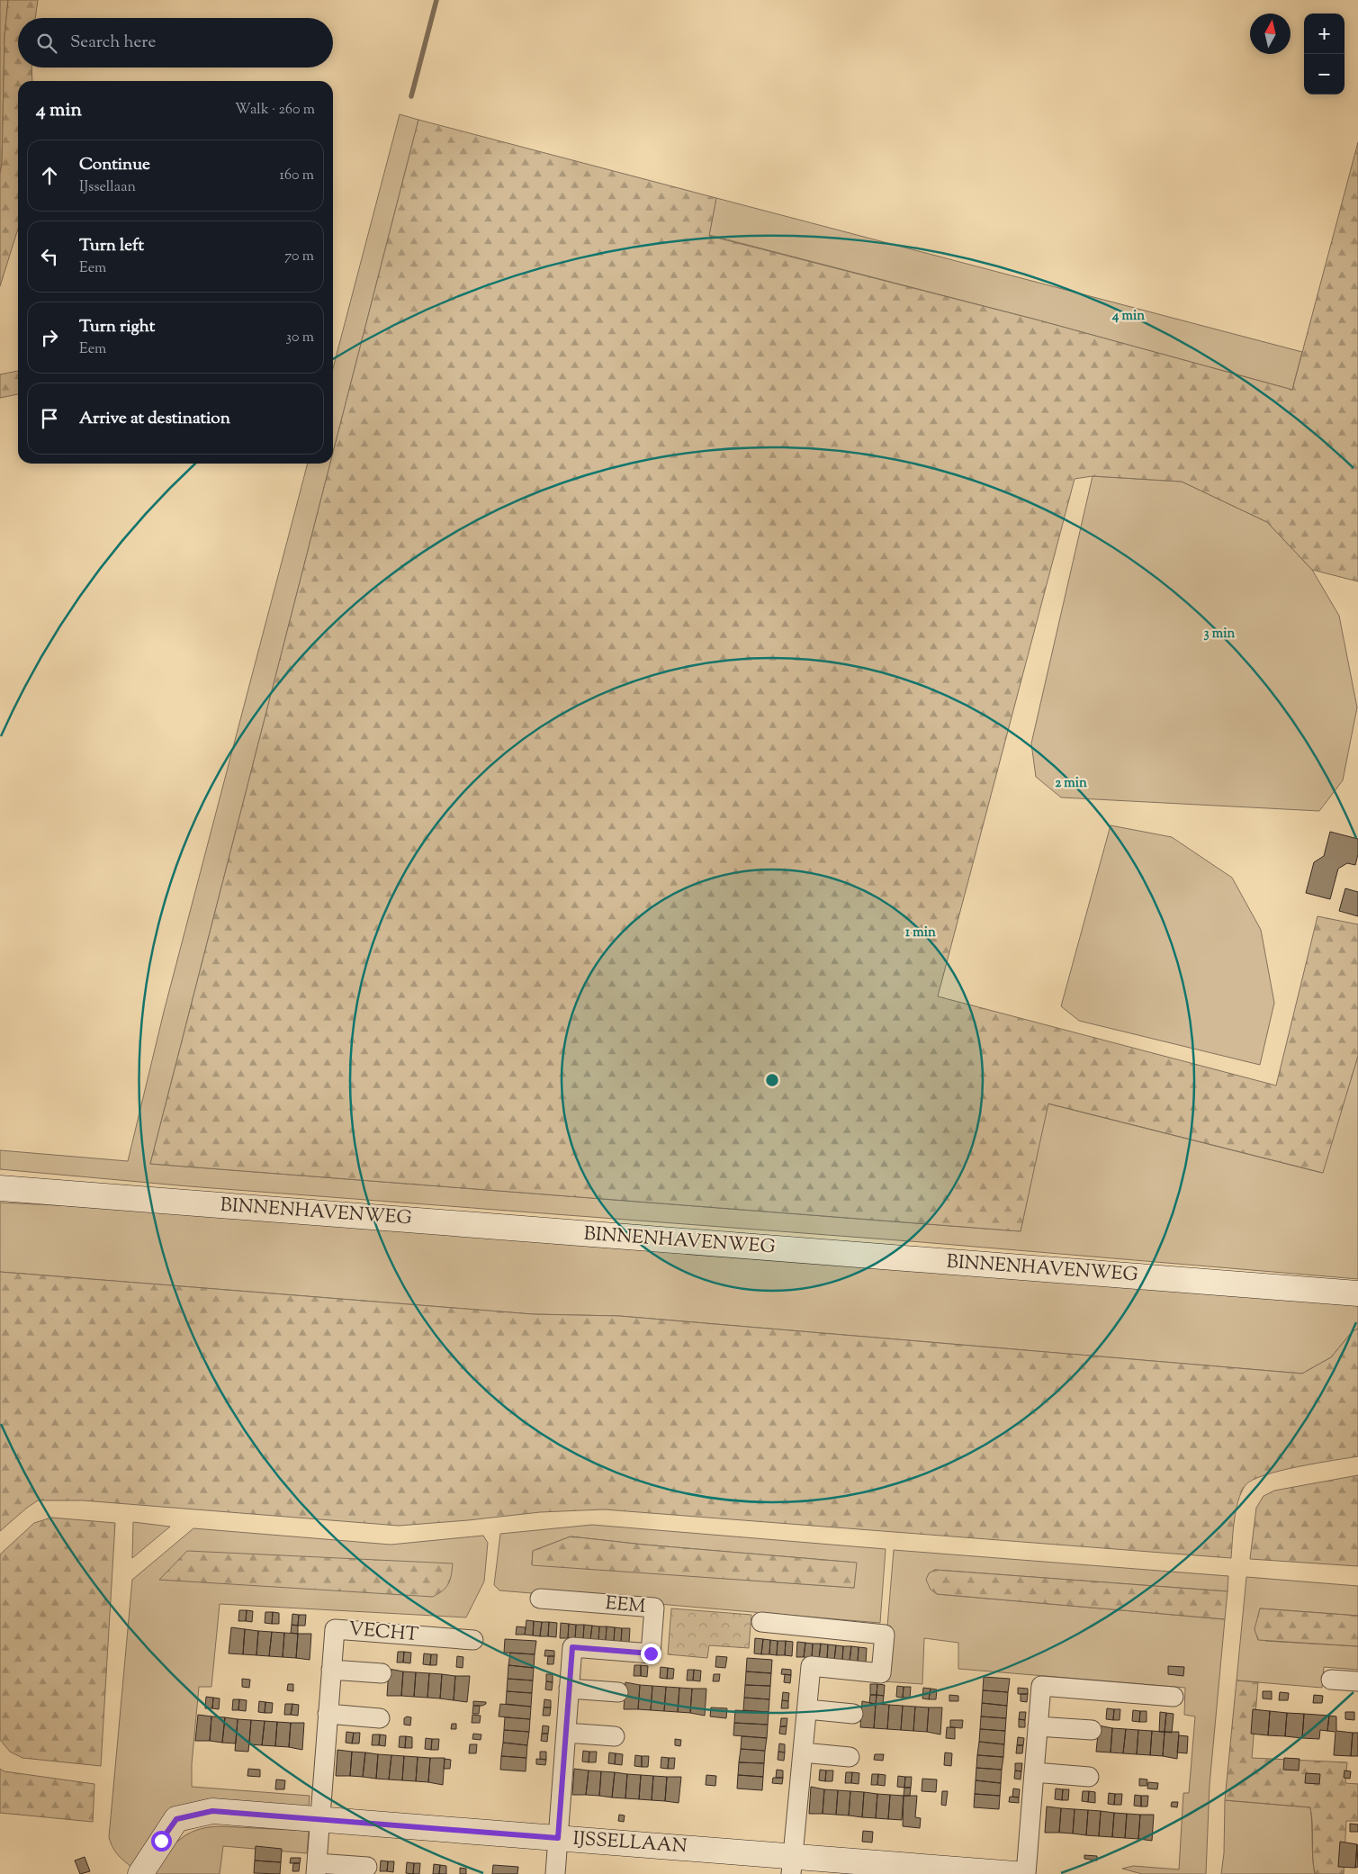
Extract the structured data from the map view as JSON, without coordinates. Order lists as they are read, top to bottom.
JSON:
{
  "streets": {
    "street": [
      "BINNENHAVENWEG",
      "EEM",
      "VECHT",
      "IJSSELLAAN"
    ]
  },
  "crossings": [
    ["EEM", "IJSSELLAAN"],
    ["VECHT", "IJSSELLAAN"]
  ],
  "north": "top",
  "page": {
    "map_buttons": ["+", "−"],
    "search": "Search here",
    "heading": ["4 min", "Walk · 260 m"],
    "list": [
      ["Continue", "IJssellaan", "160 m"],
      ["Turn left", "Eem", "70 m"],
      ["Turn right", "Eem", "30 m"],
      "Arrive at destination"
    ]
  },
  "rings": [
    "4 min",
    "3 min",
    "2 min",
    "1 min"
  ]
}
